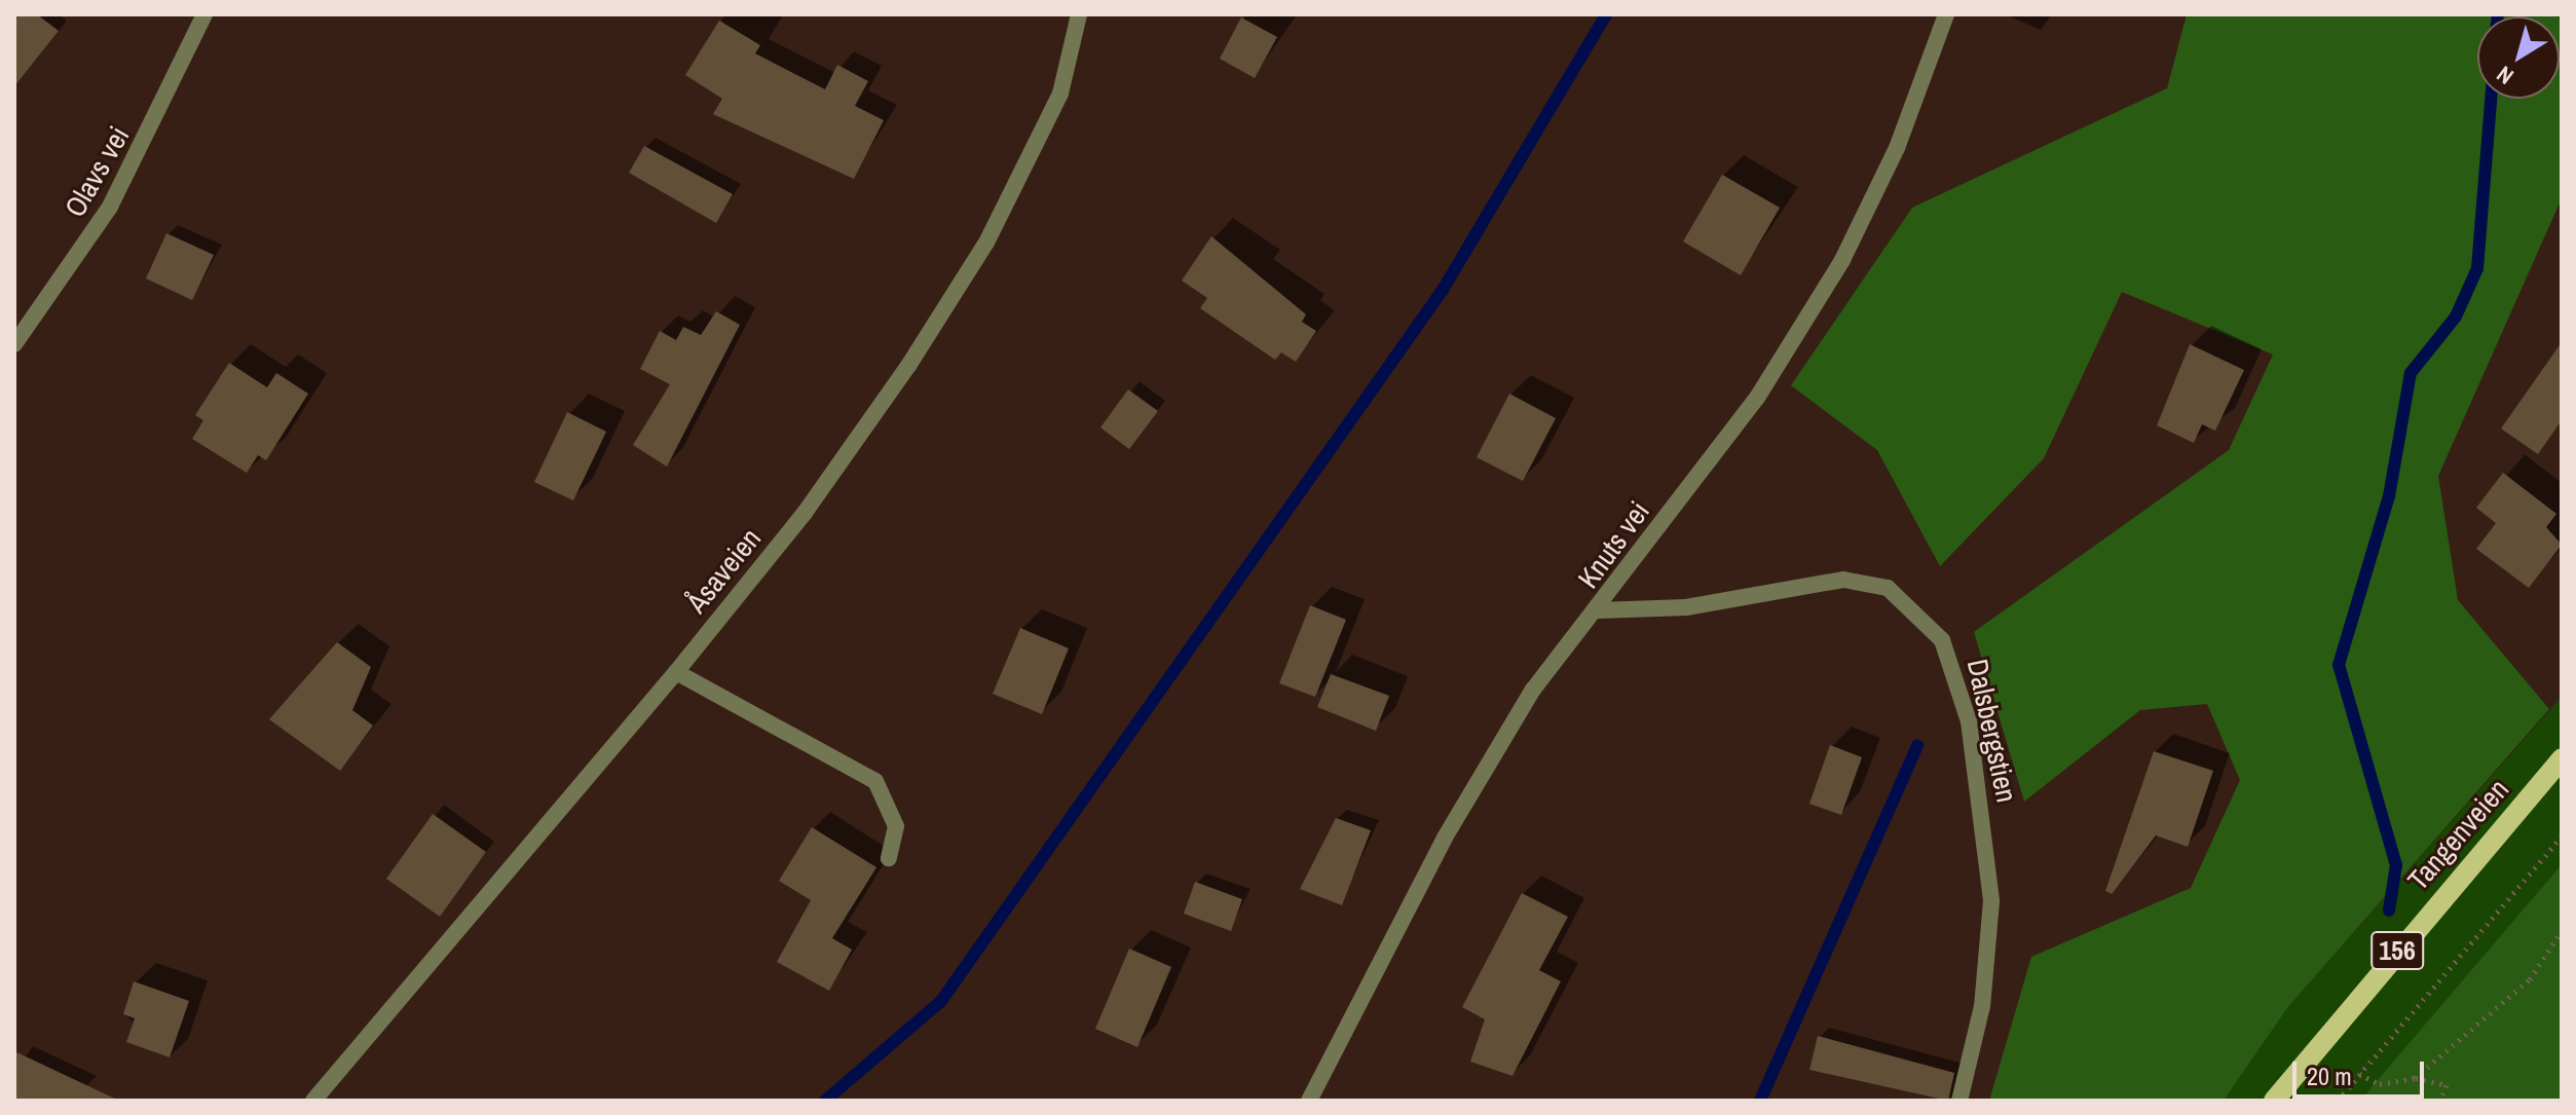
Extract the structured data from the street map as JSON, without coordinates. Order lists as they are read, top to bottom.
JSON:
{
  "streets": {
    "main road": ["Tangenveien", "156"],
    "street": [
      "Olavs vei",
      "Knuts vei",
      "Åsaveien",
      "Dalsbergstien"
    ]
  },
  "crossings": [
    ["Knuts vei", "Dalsbergstien"]
  ],
  "scale_bar": "20 m",
  "north": "bottom left"
}
